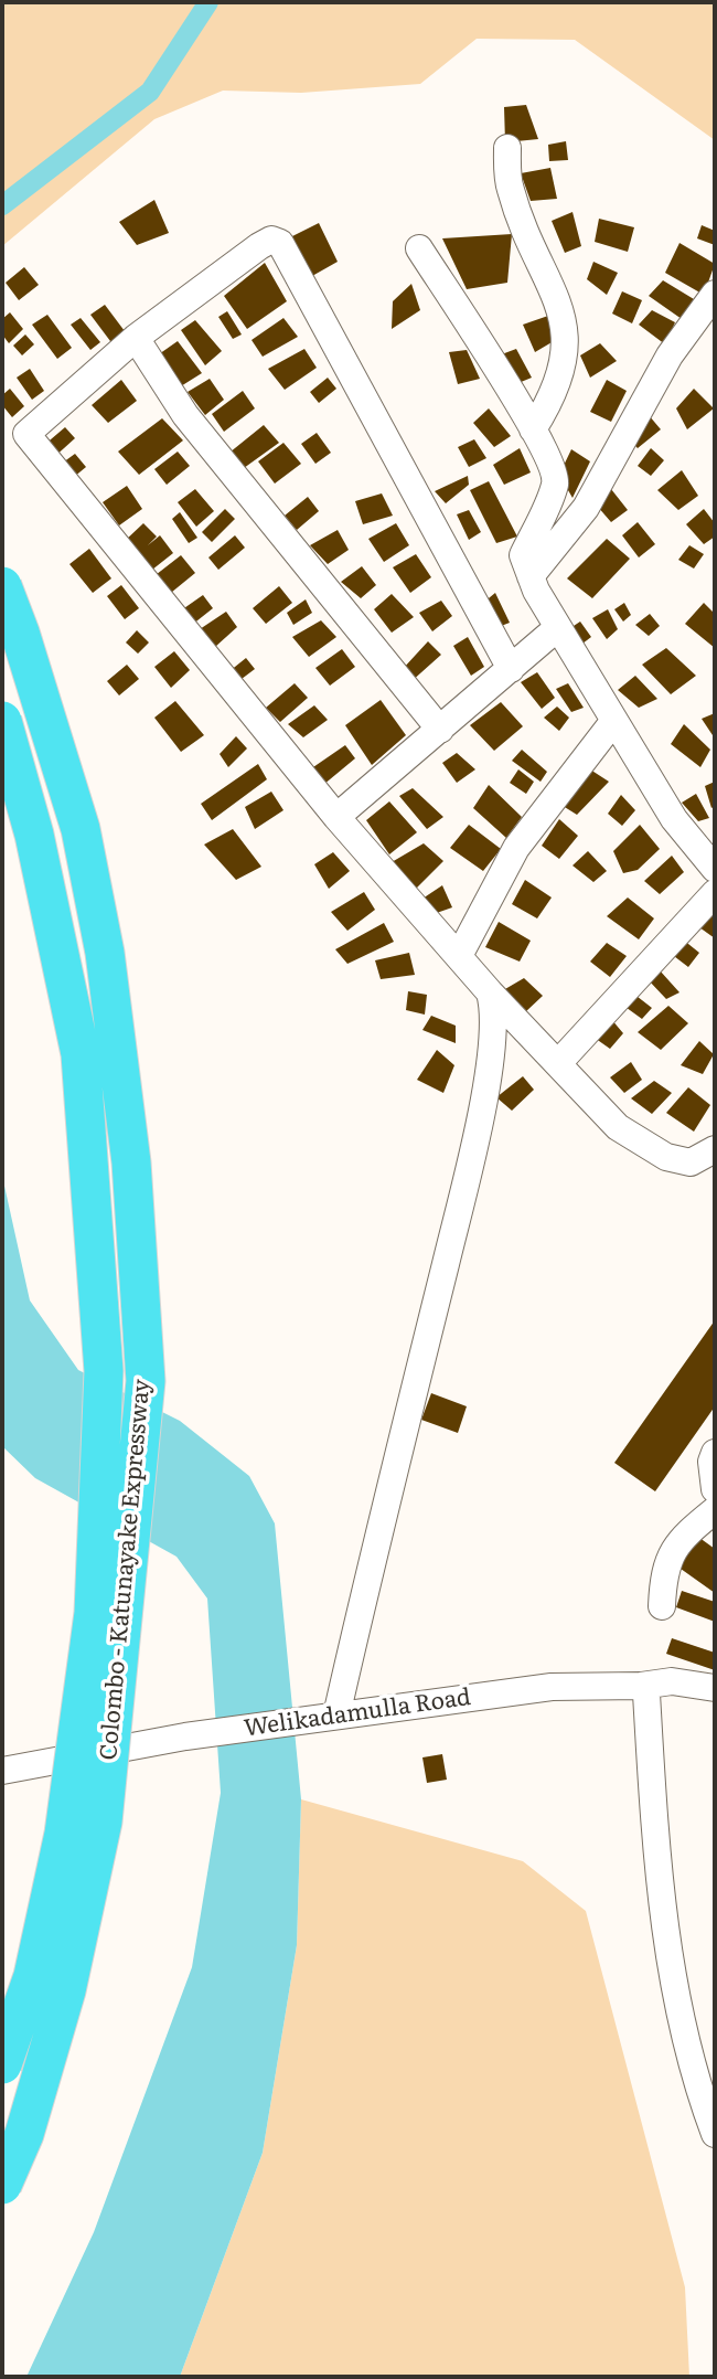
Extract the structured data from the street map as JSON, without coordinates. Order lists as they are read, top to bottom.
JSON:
{
  "streets": {
    "highway": ["Colombo - Katunayake Expressway"],
    "street": ["Welikadamulla Road"]
  }
}
